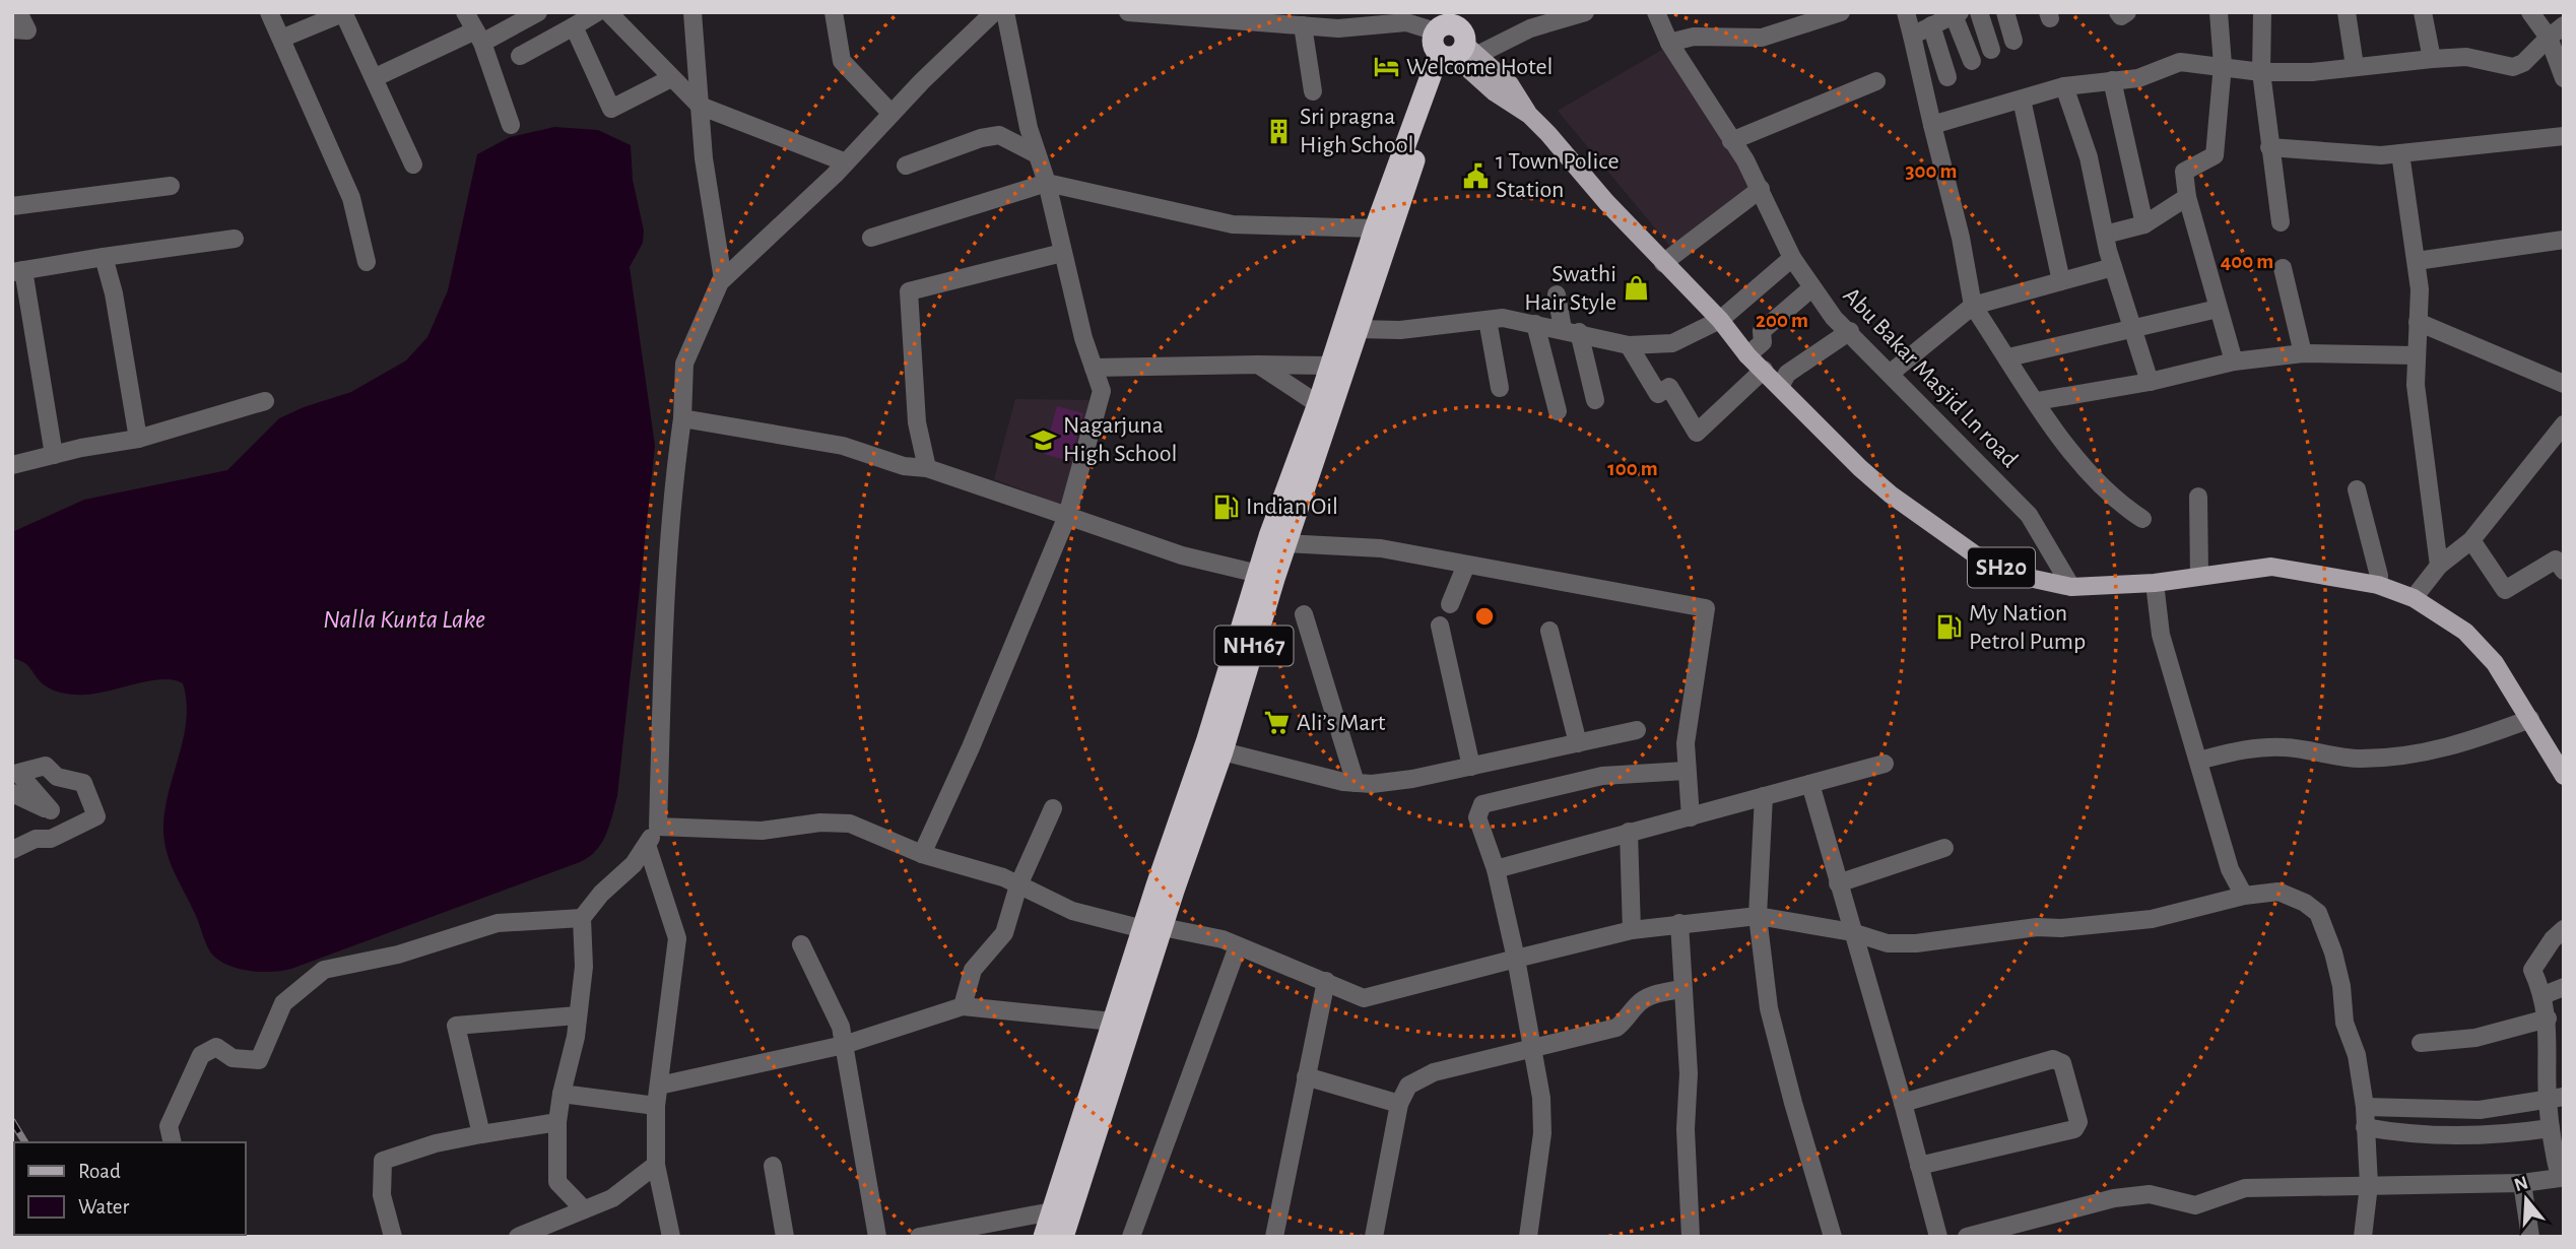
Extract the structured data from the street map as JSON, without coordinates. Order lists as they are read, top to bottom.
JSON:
{
  "streets": {
    "highway": ["NH167"],
    "main road": ["SH20"],
    "street": ["Abu Bakar Masjid Ln road"]
  },
  "crossings": [
    ["Abu Bakar Masjid Ln road", "SH20"],
    ["SH20", "NH167"]
  ],
  "water": ["Nalla Kunta Lake"],
  "places": {
    "hotel": ["Welcome Hotel"],
    "building": ["Sri pragna High School"],
    "public building": ["1 Town Police Station"],
    "shop": ["Swathi Hair Style"],
    "school or university": ["Nagarjuna High School"],
    "fuel station": ["Indian Oil", "My Nation Petrol Pump"],
    "supermarket": ["Ali’s Mart"]
  },
  "legend": ["Road", "Water"],
  "north": "top",
  "rings": [
    "300 m",
    "400 m",
    "200 m",
    "100 m"
  ]
}
